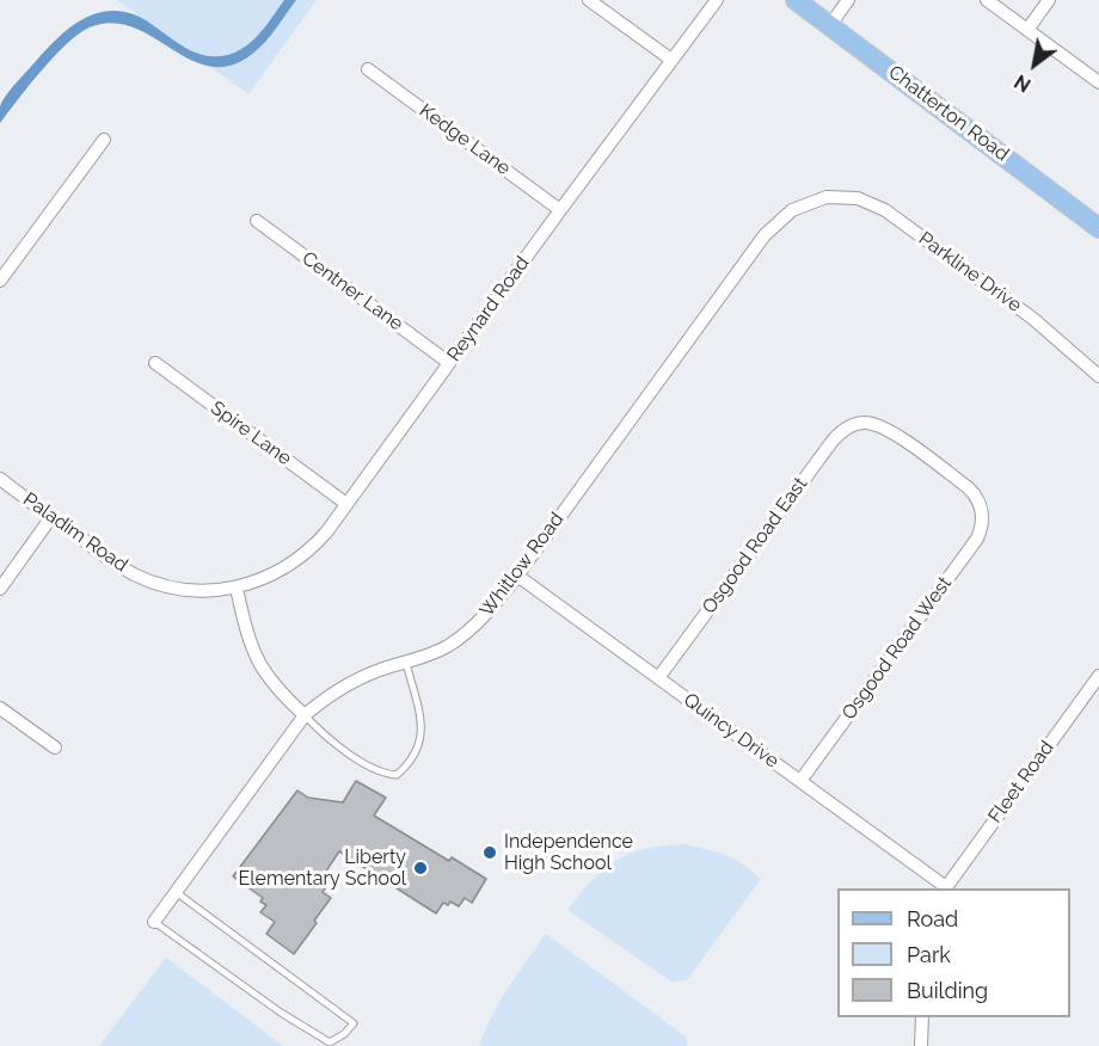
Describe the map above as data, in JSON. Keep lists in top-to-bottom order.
{
  "streets": {
    "main road": ["Chatterton Road"],
    "street": [
      "Kedge Lane",
      "Parkline Drive",
      "Centner Lane",
      "Reynard Road",
      "Spire Lane",
      "Paladim Road",
      "Osgood Road East",
      "Whitlow Road",
      "Osgood Road West",
      "Quincy Drive",
      "Fleet Road"
    ]
  },
  "crossings": [
    ["Kedge Lane", "Reynard Road"],
    ["Parkline Drive", "Whitlow Road"],
    ["Centner Lane", "Reynard Road"],
    ["Reynard Road", "Spire Lane"],
    ["Reynard Road", "Paladim Road"],
    ["Osgood Road East", "Osgood Road West"],
    ["Osgood Road East", "Quincy Drive"],
    ["Whitlow Road", "Quincy Drive"],
    ["Osgood Road West", "Quincy Drive"],
    ["Quincy Drive", "Fleet Road"]
  ],
  "places": ["Independence High School", "Liberty Elementary School"],
  "legend": ["Road", "Park", "Building"],
  "north": "bottom left"
}
